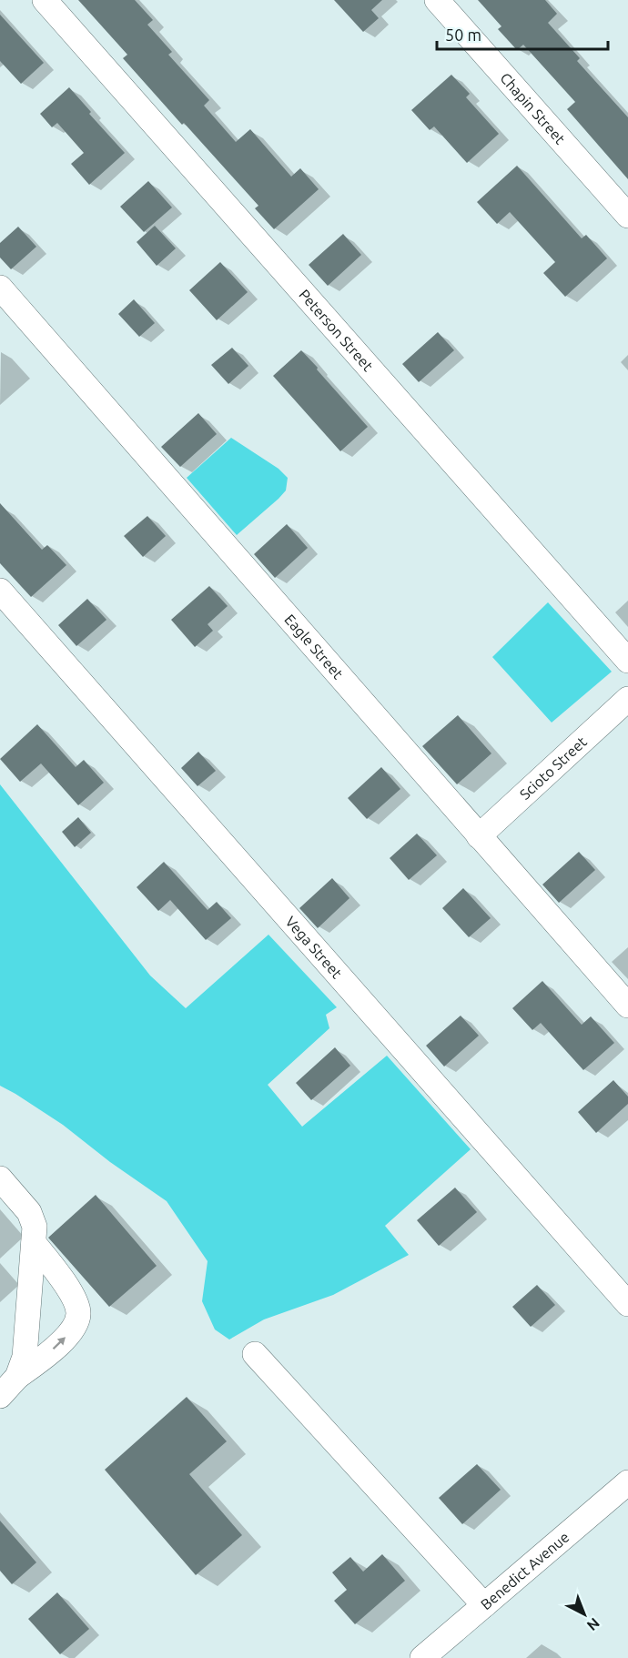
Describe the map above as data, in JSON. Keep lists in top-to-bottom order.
{
  "streets": {
    "street": [
      "Chapin Street",
      "Peterson Street",
      "Eagle Street",
      "Scioto Street",
      "Vega Street",
      "Benedict Avenue"
    ]
  },
  "crossings": [
    ["Eagle Street", "Scioto Street"]
  ],
  "scale_bar": "50 m",
  "north": "bottom right"
}
